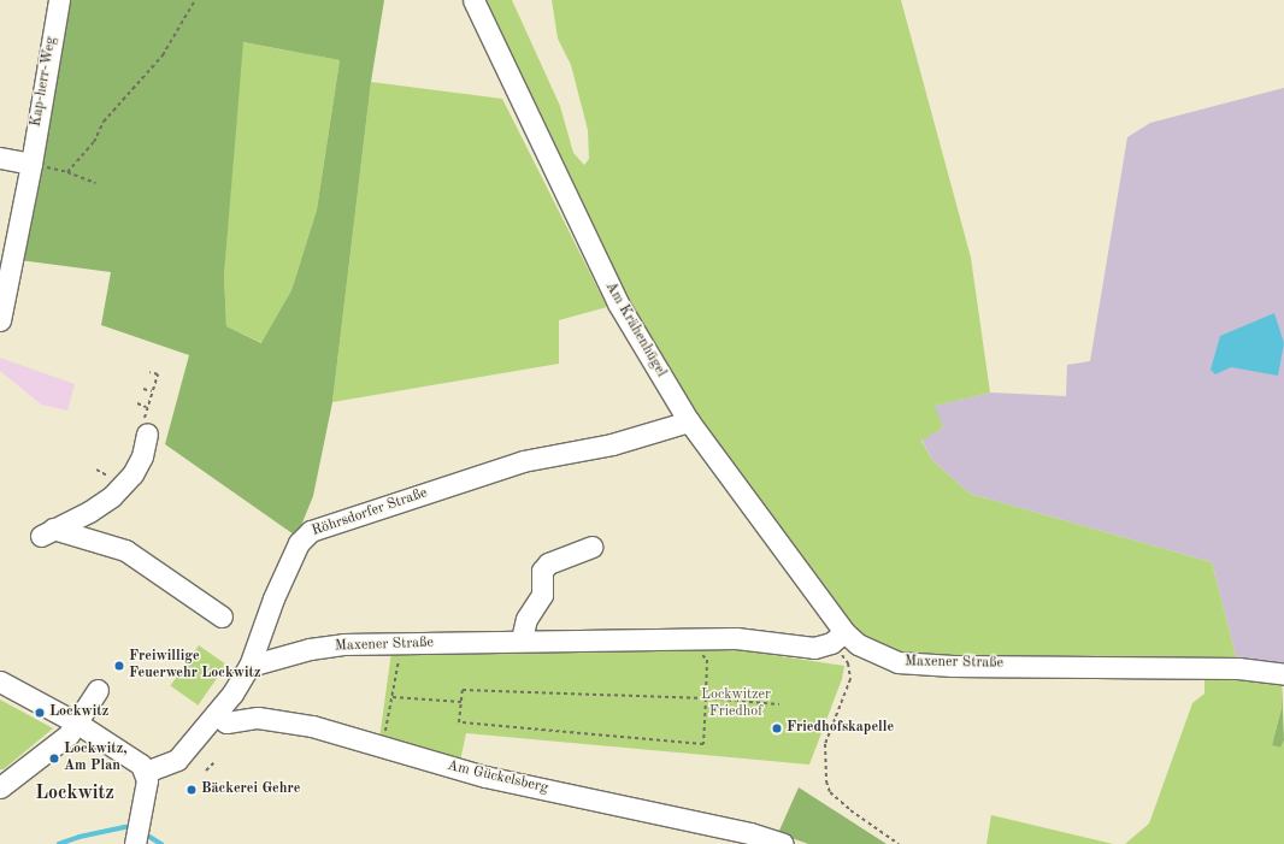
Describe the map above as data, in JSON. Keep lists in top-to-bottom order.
{
  "streets": {
    "street": [
      "Kap-herr-Weg",
      "Am Krähenhügel",
      "Röhrsdorfer Straße",
      "Maxener Straße",
      "Am Gückelsberg"
    ]
  },
  "crossings": [
    ["Am Krähenhügel", "Röhrsdorfer Straße"],
    ["Am Krähenhügel", "Maxener Straße"],
    ["Röhrsdorfer Straße", "Maxener Straße"],
    ["Röhrsdorfer Straße", "Am Gückelsberg"]
  ],
  "districts": ["Lockwitz"],
  "parks": ["Lockwitzer Friedhof"],
  "places": [
    "Freiwillige Feuerwehr Lockwitz",
    "Lockwitz",
    "Friedhofskapelle",
    "Lockwitz, Am Plan",
    "Bäckerei Gehre"
  ]
}
